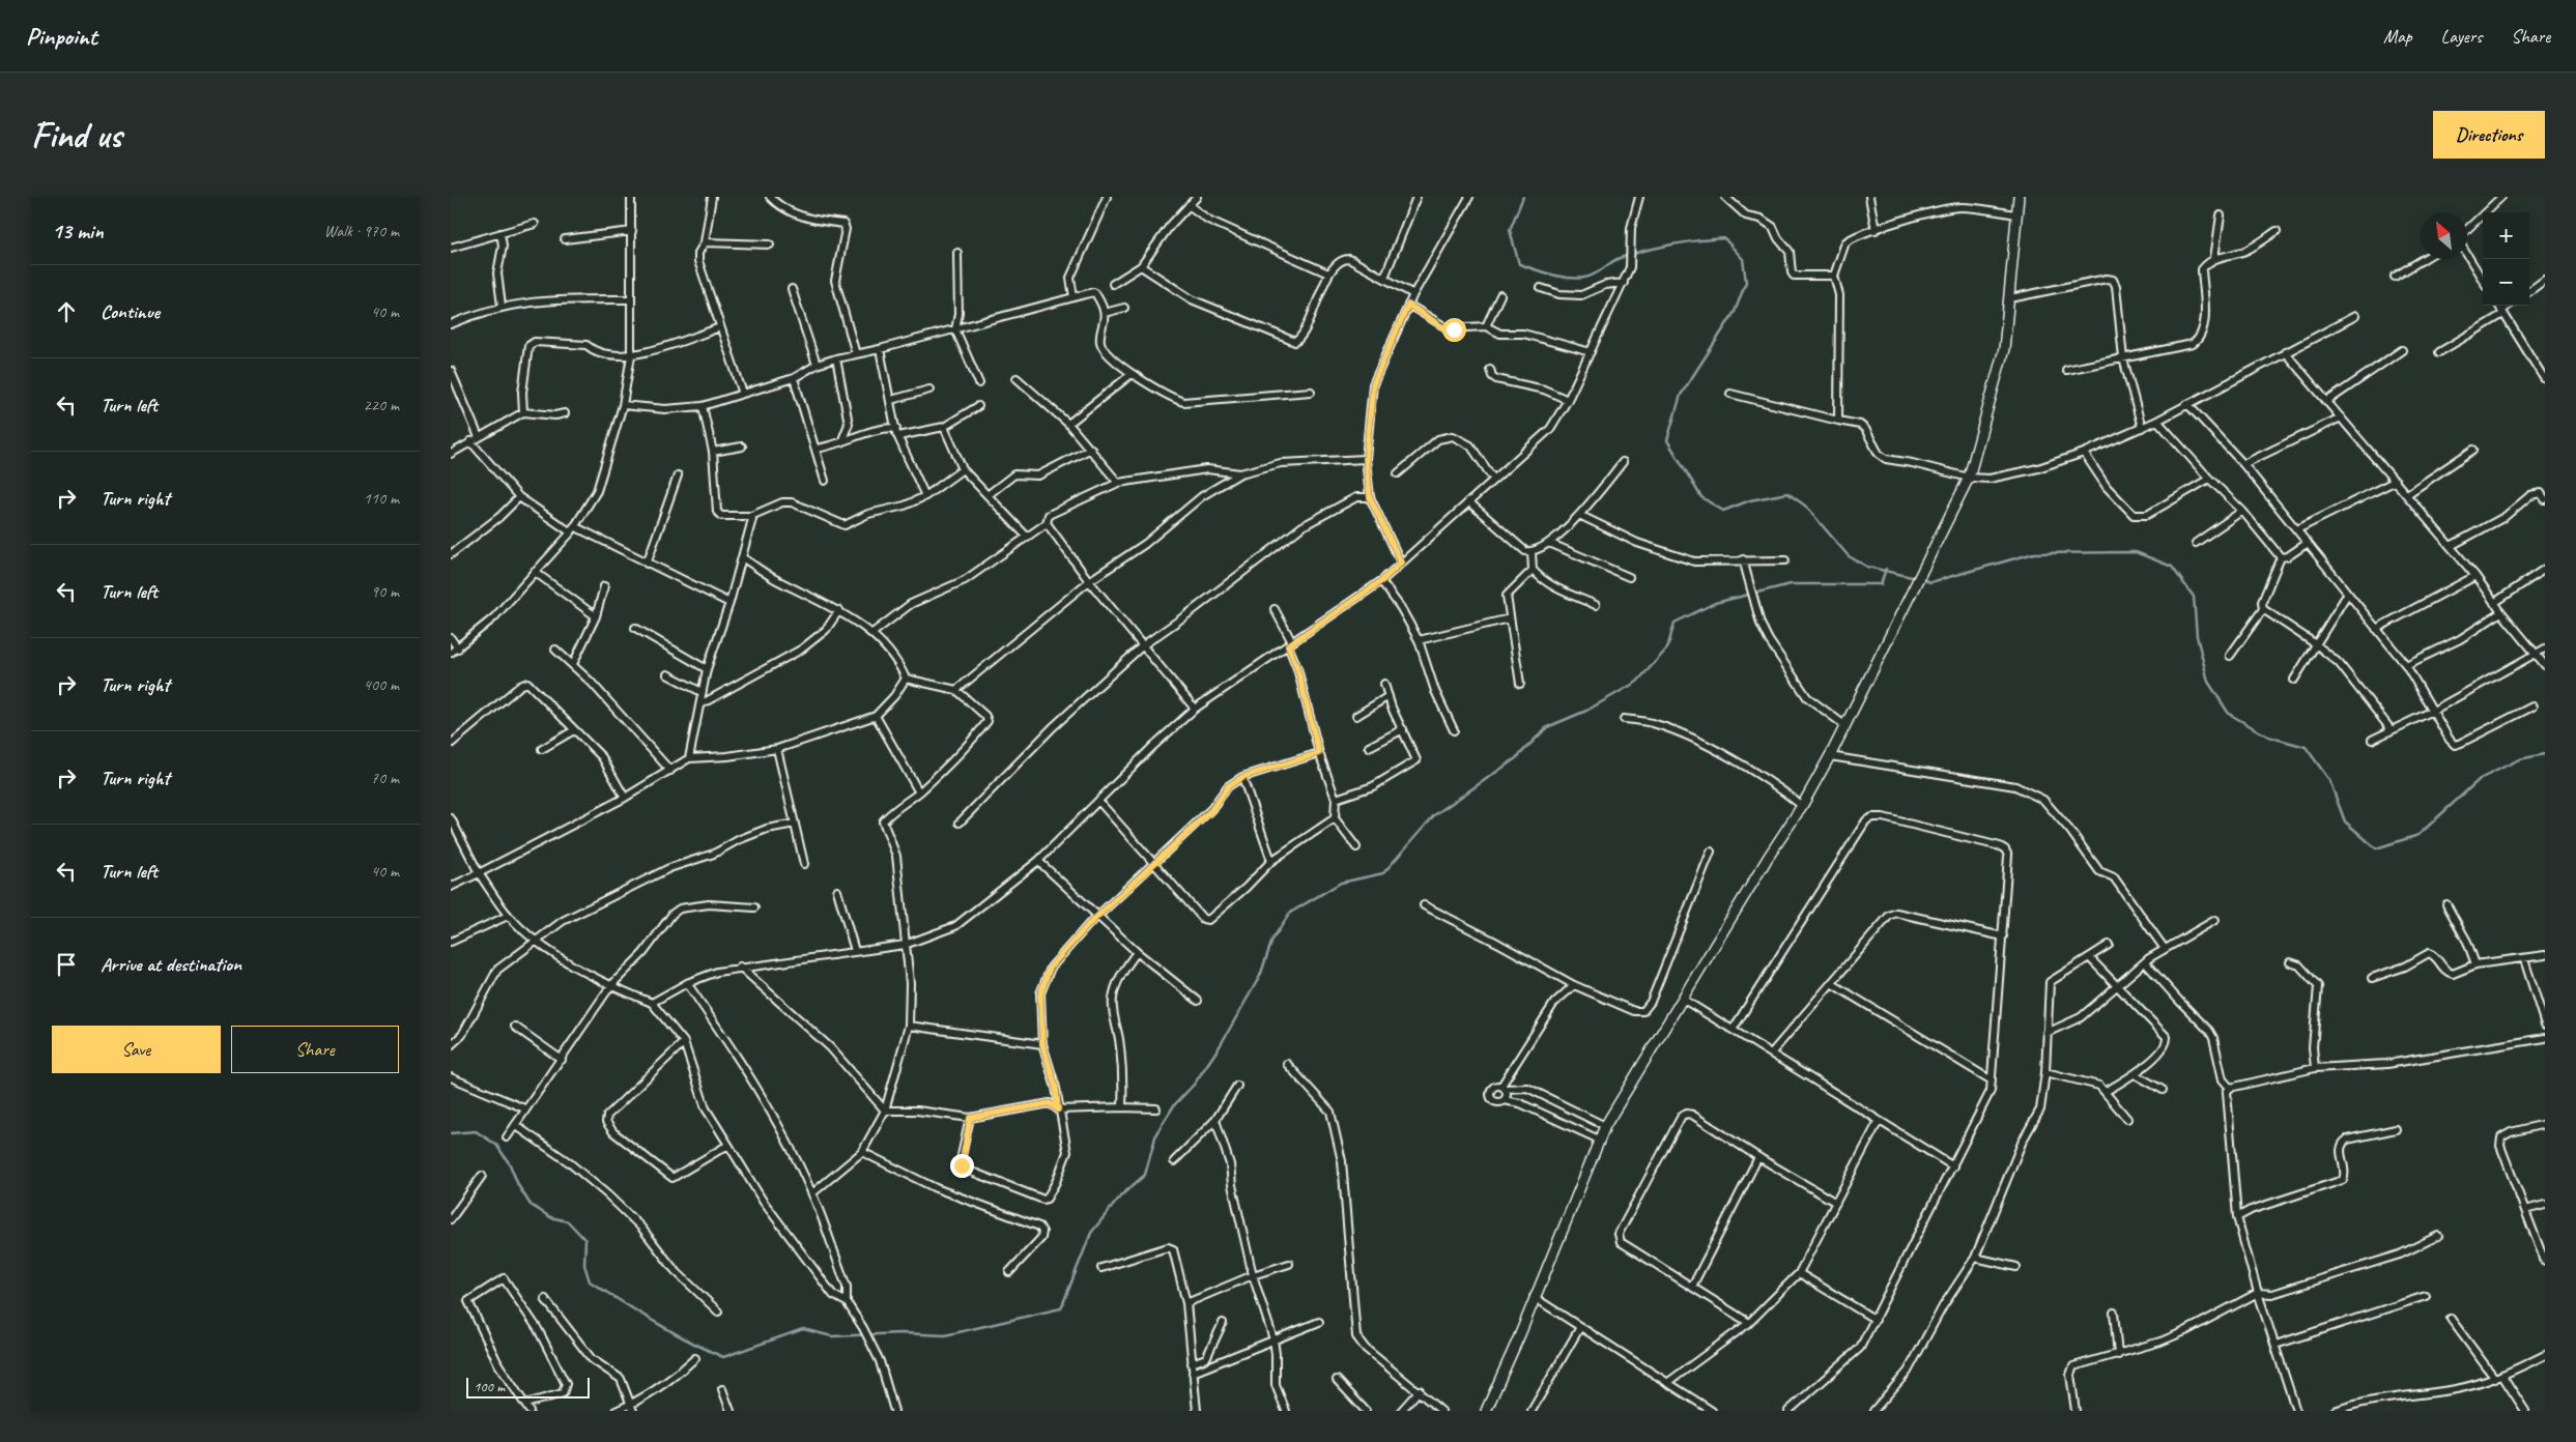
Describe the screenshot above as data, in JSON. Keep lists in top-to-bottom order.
{
  "scale_bar": "100 m",
  "north": "top left",
  "page": {
    "header": "Pinpoint",
    "nav": ["Map", "Layers", "Share"],
    "buttons": [
      "Directions",
      ["Save", "Share"]
    ],
    "title": "Find us",
    "heading": ["13 min", "Walk · 970 m"],
    "map_buttons": ["+", "−"],
    "list": [
      ["Continue", "40 m"],
      ["Turn left", "220 m"],
      ["Turn right", "110 m"],
      ["Turn left", "90 m"],
      ["Turn right", "400 m"],
      ["Turn right", "70 m"],
      ["Turn left", "40 m"],
      "Arrive at destination"
    ],
    "scale": "100 m"
  }
}
